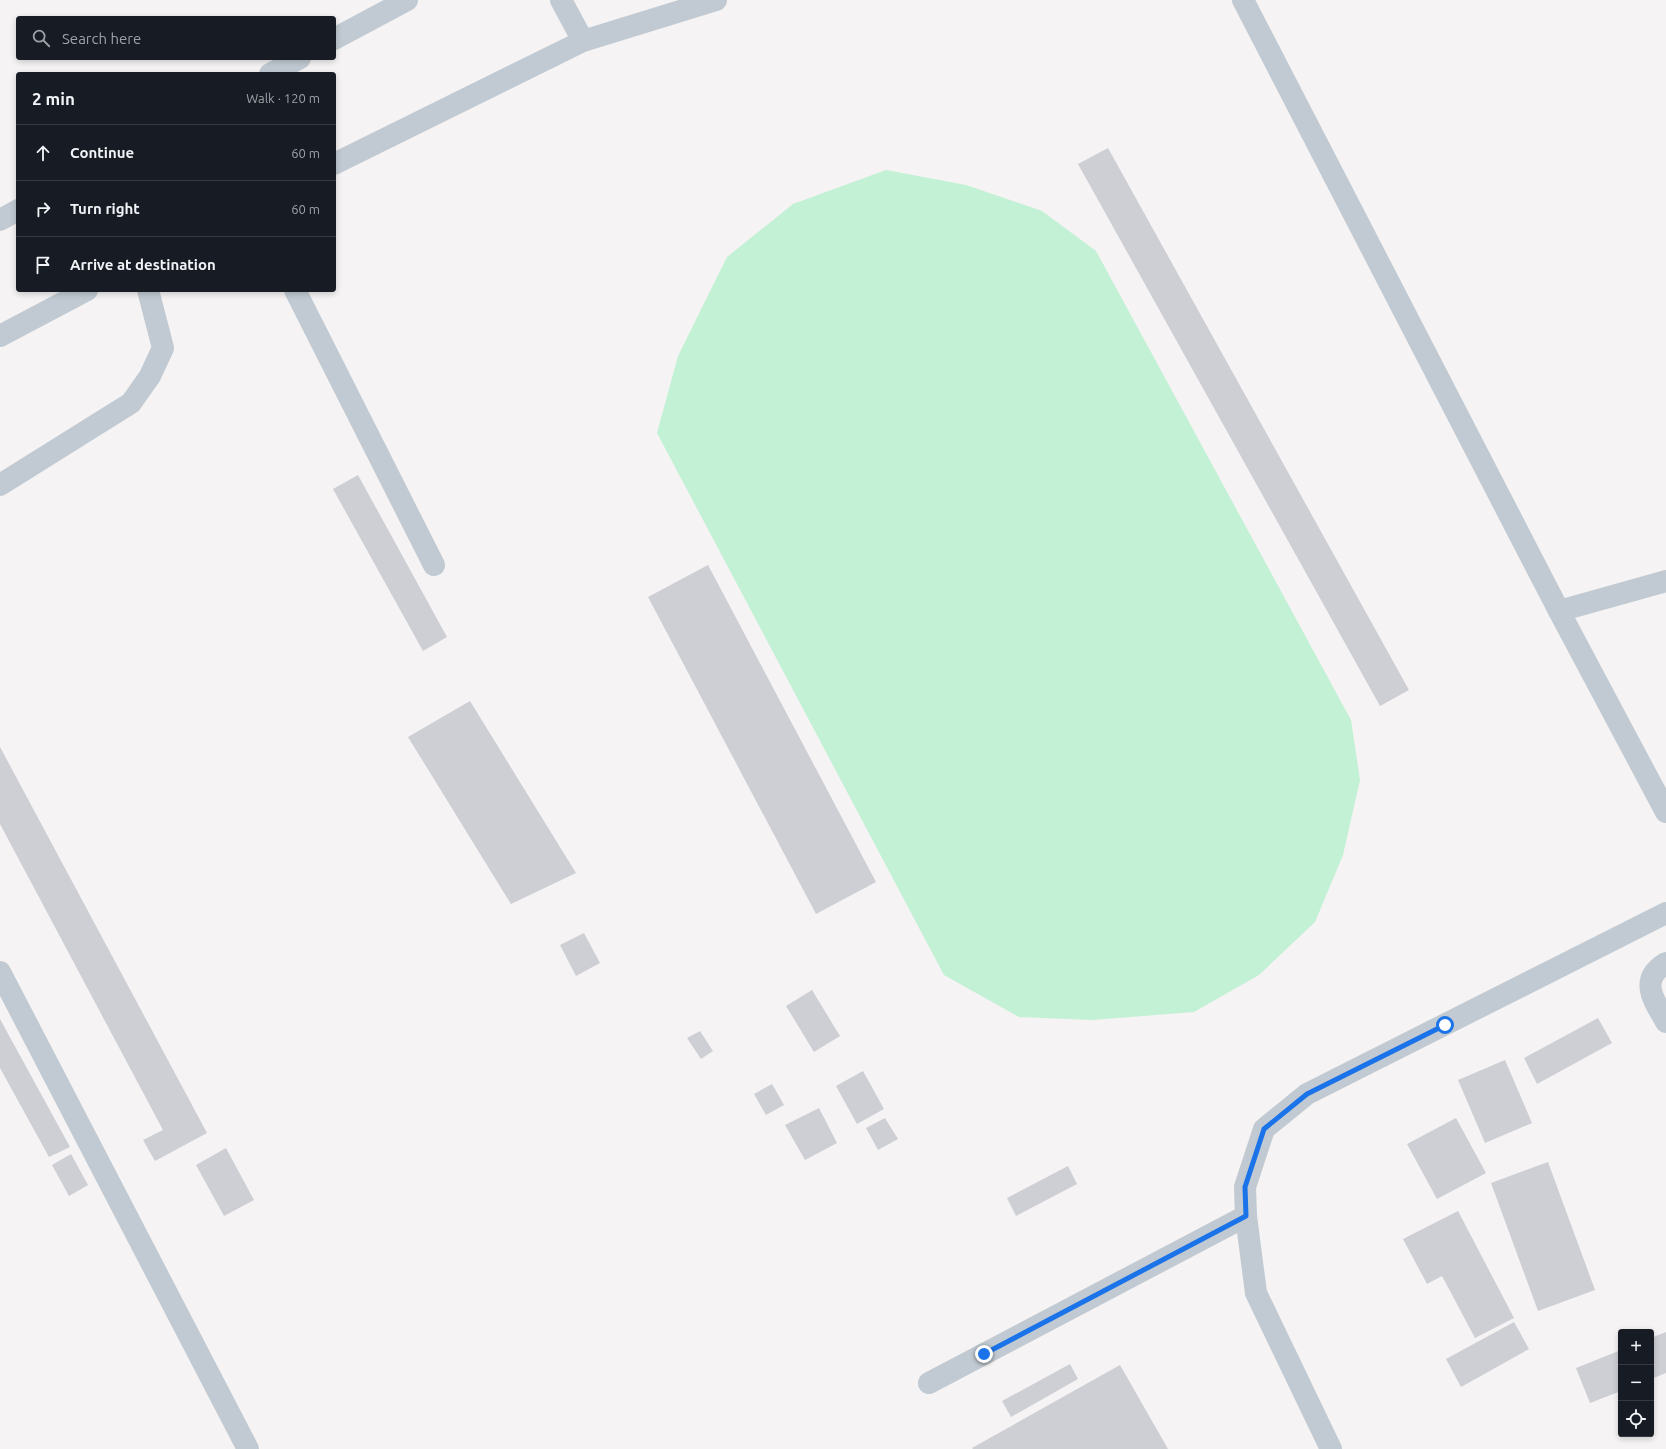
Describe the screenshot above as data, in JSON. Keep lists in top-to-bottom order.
{
  "page": {
    "search": "Search here",
    "heading": ["2 min", "Walk · 120 m"],
    "list": [
      ["Continue", "60 m"],
      ["Turn right", "60 m"],
      "Arrive at destination"
    ],
    "map_buttons": ["+", "−"]
  }
}
